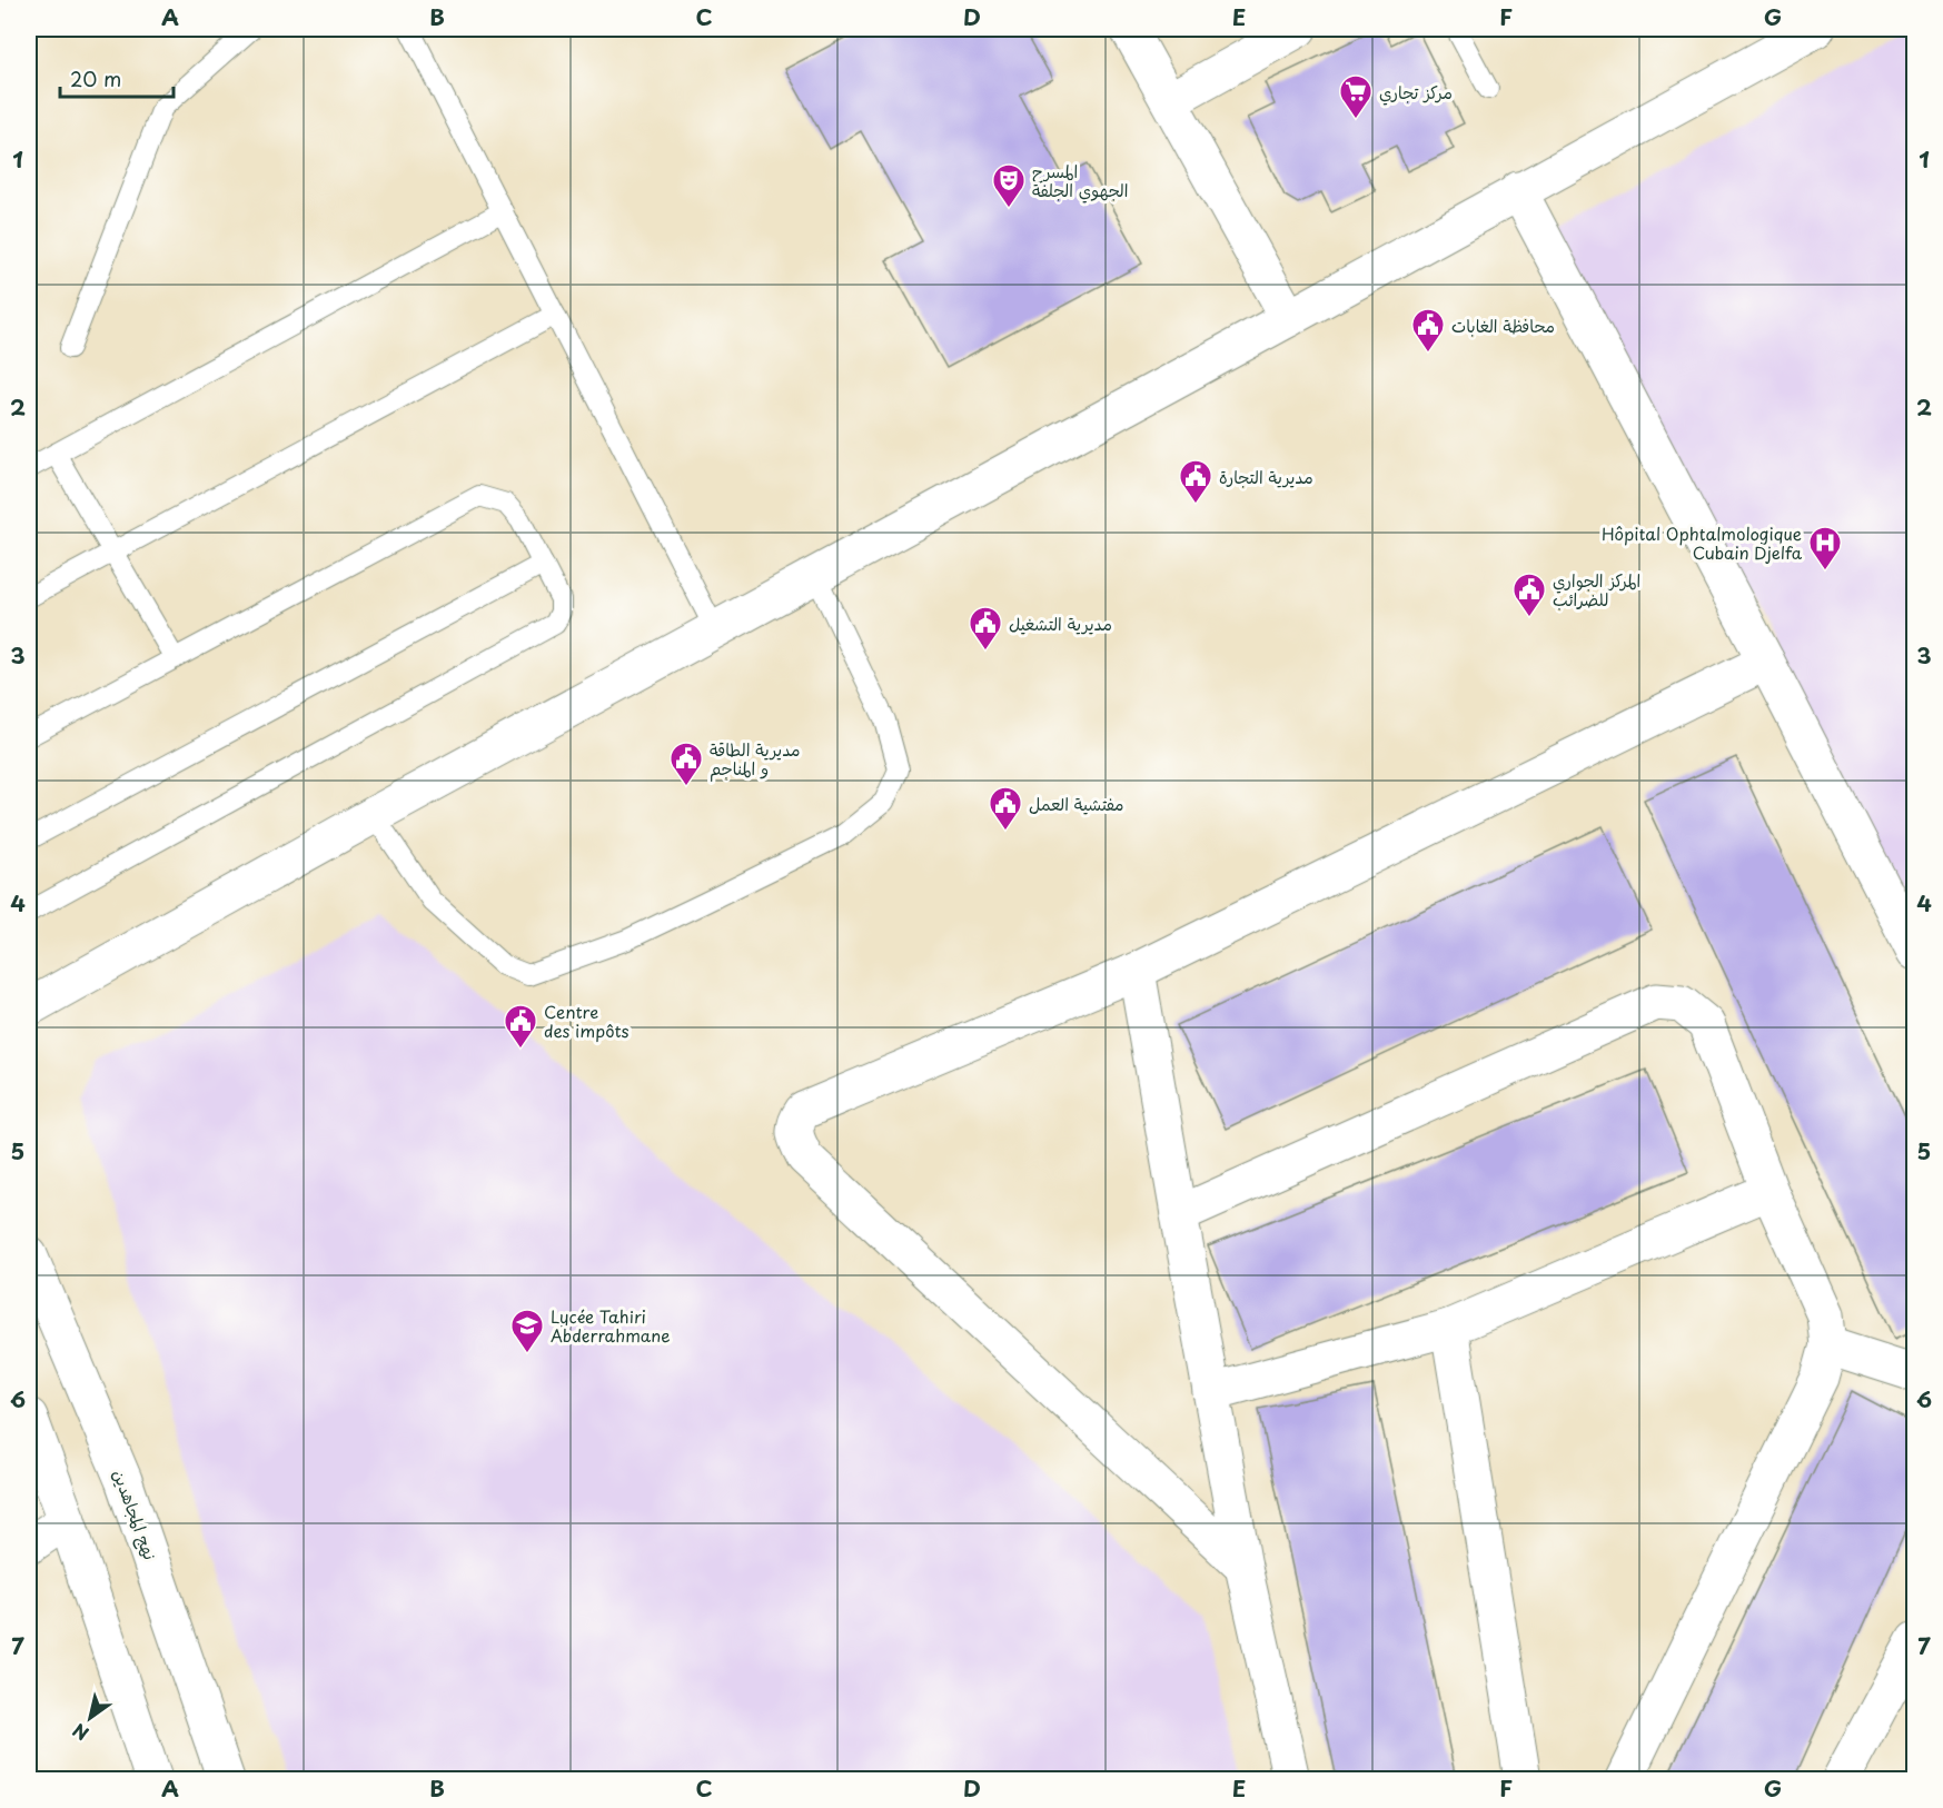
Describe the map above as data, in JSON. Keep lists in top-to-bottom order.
{
  "streets": {
    "street": ["نهج المجاهدين"]
  },
  "places": {
    "supermarket": ["مركز تجاري"],
    "theatre": ["المسرح الجهوي الجلفة"],
    "public building": [
      "محافظة الغابات",
      "مديرية التجارة",
      "المركز الجواري للضرائب",
      "مديرية التشغيل",
      "مديرية الطاقة و المناجم",
      "مفتشية العمل",
      "Centre des impôts"
    ],
    "hospital": ["Hôpital Ophtalmologique Cubain Djelfa"],
    "school or university": ["Lycée Tahiri Abderrahmane"]
  },
  "scale_bar": "20 m",
  "north": "bottom left",
  "grid": {
    "columns": [
      "A",
      "B",
      "C",
      "D",
      "E",
      "F",
      "G"
    ],
    "rows": [
      "1",
      "2",
      "3",
      "4",
      "5",
      "6",
      "7"
    ]
  }
}
